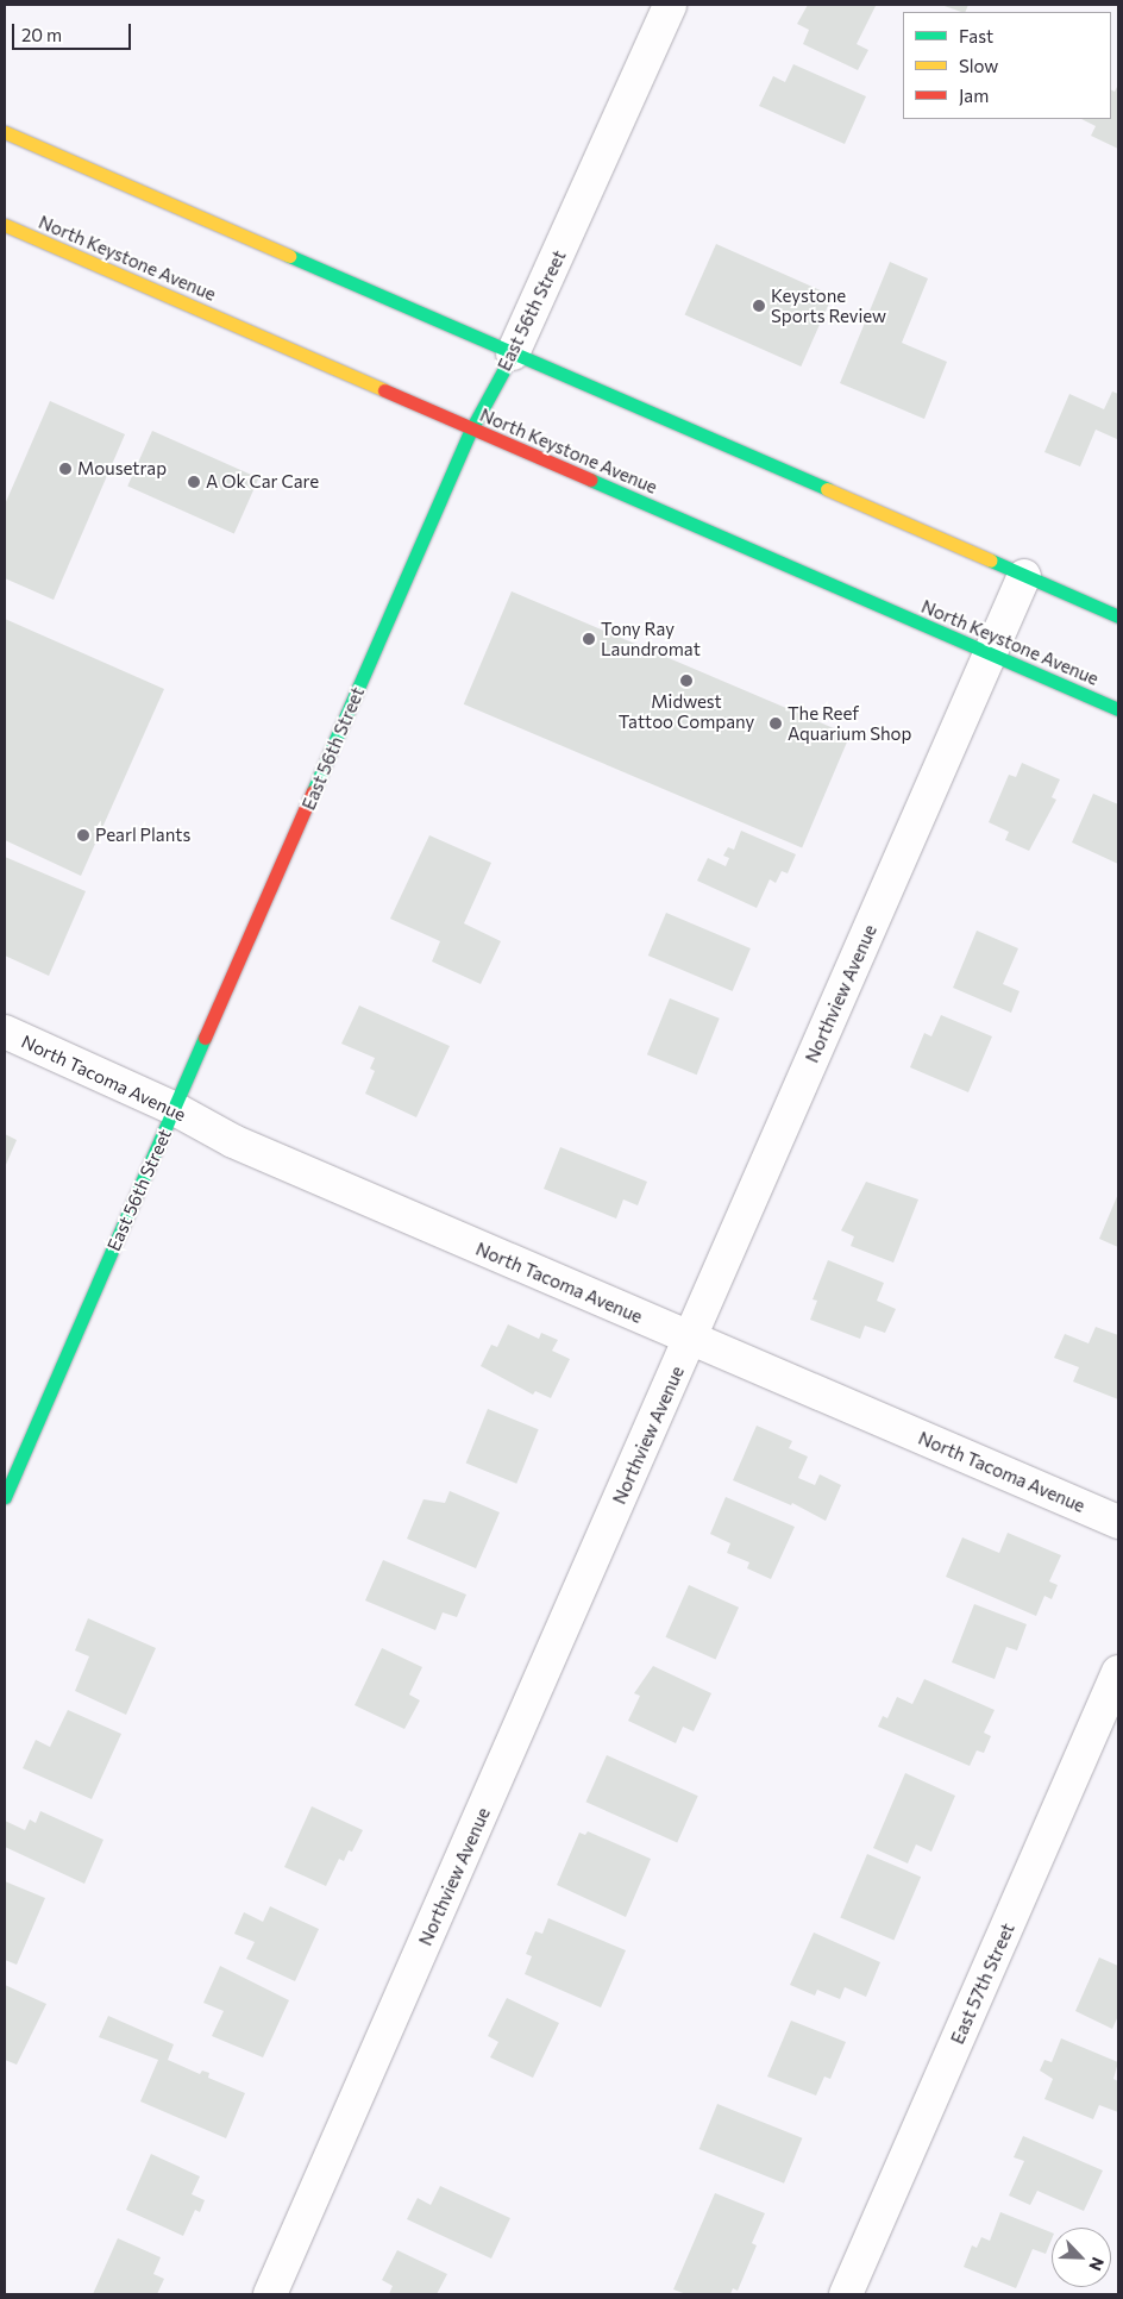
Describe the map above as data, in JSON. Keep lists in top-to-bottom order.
{
  "streets": {
    "main road": ["North Keystone Avenue", "East 56th Street"],
    "street": ["Northview Avenue", "North Tacoma Avenue", "East 57th Street"]
  },
  "crossings": [
    ["North Keystone Avenue", "East 56th Street"],
    ["North Keystone Avenue", "Northview Avenue"],
    ["East 56th Street", "North Tacoma Avenue"],
    ["Northview Avenue", "North Tacoma Avenue"]
  ],
  "places": [
    "Keystone Sports Review",
    "Mousetrap",
    "A Ok Car Care",
    "Tony Ray Laundromat",
    "Midwest Tattoo Company",
    "The Reef Aquarium Shop",
    "Pearl Plants"
  ],
  "legend": ["Fast", "Slow", "Jam"],
  "scale_bar": "20 m",
  "north": "bottom right"
}
